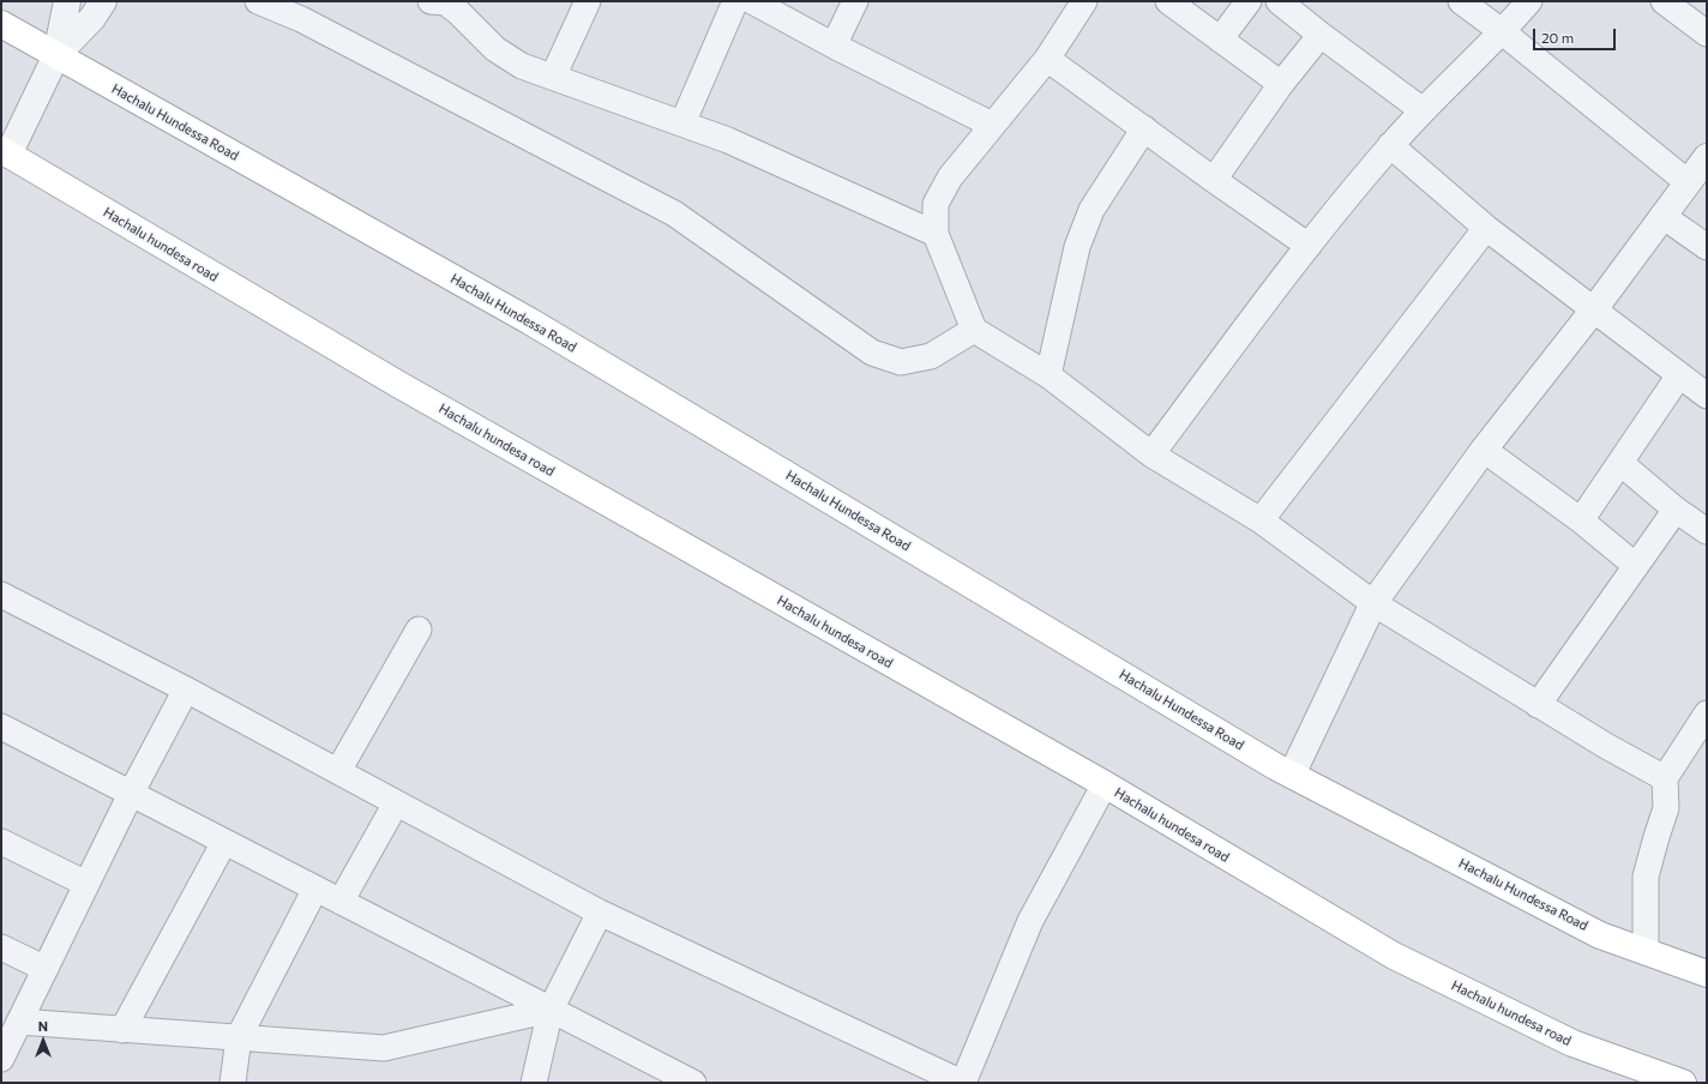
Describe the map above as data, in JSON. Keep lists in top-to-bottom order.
{
  "streets": {
    "main road": ["Hachalu Hundessa Road", "Hachalu hundesa road"]
  },
  "scale_bar": "20 m",
  "north": "top"
}
